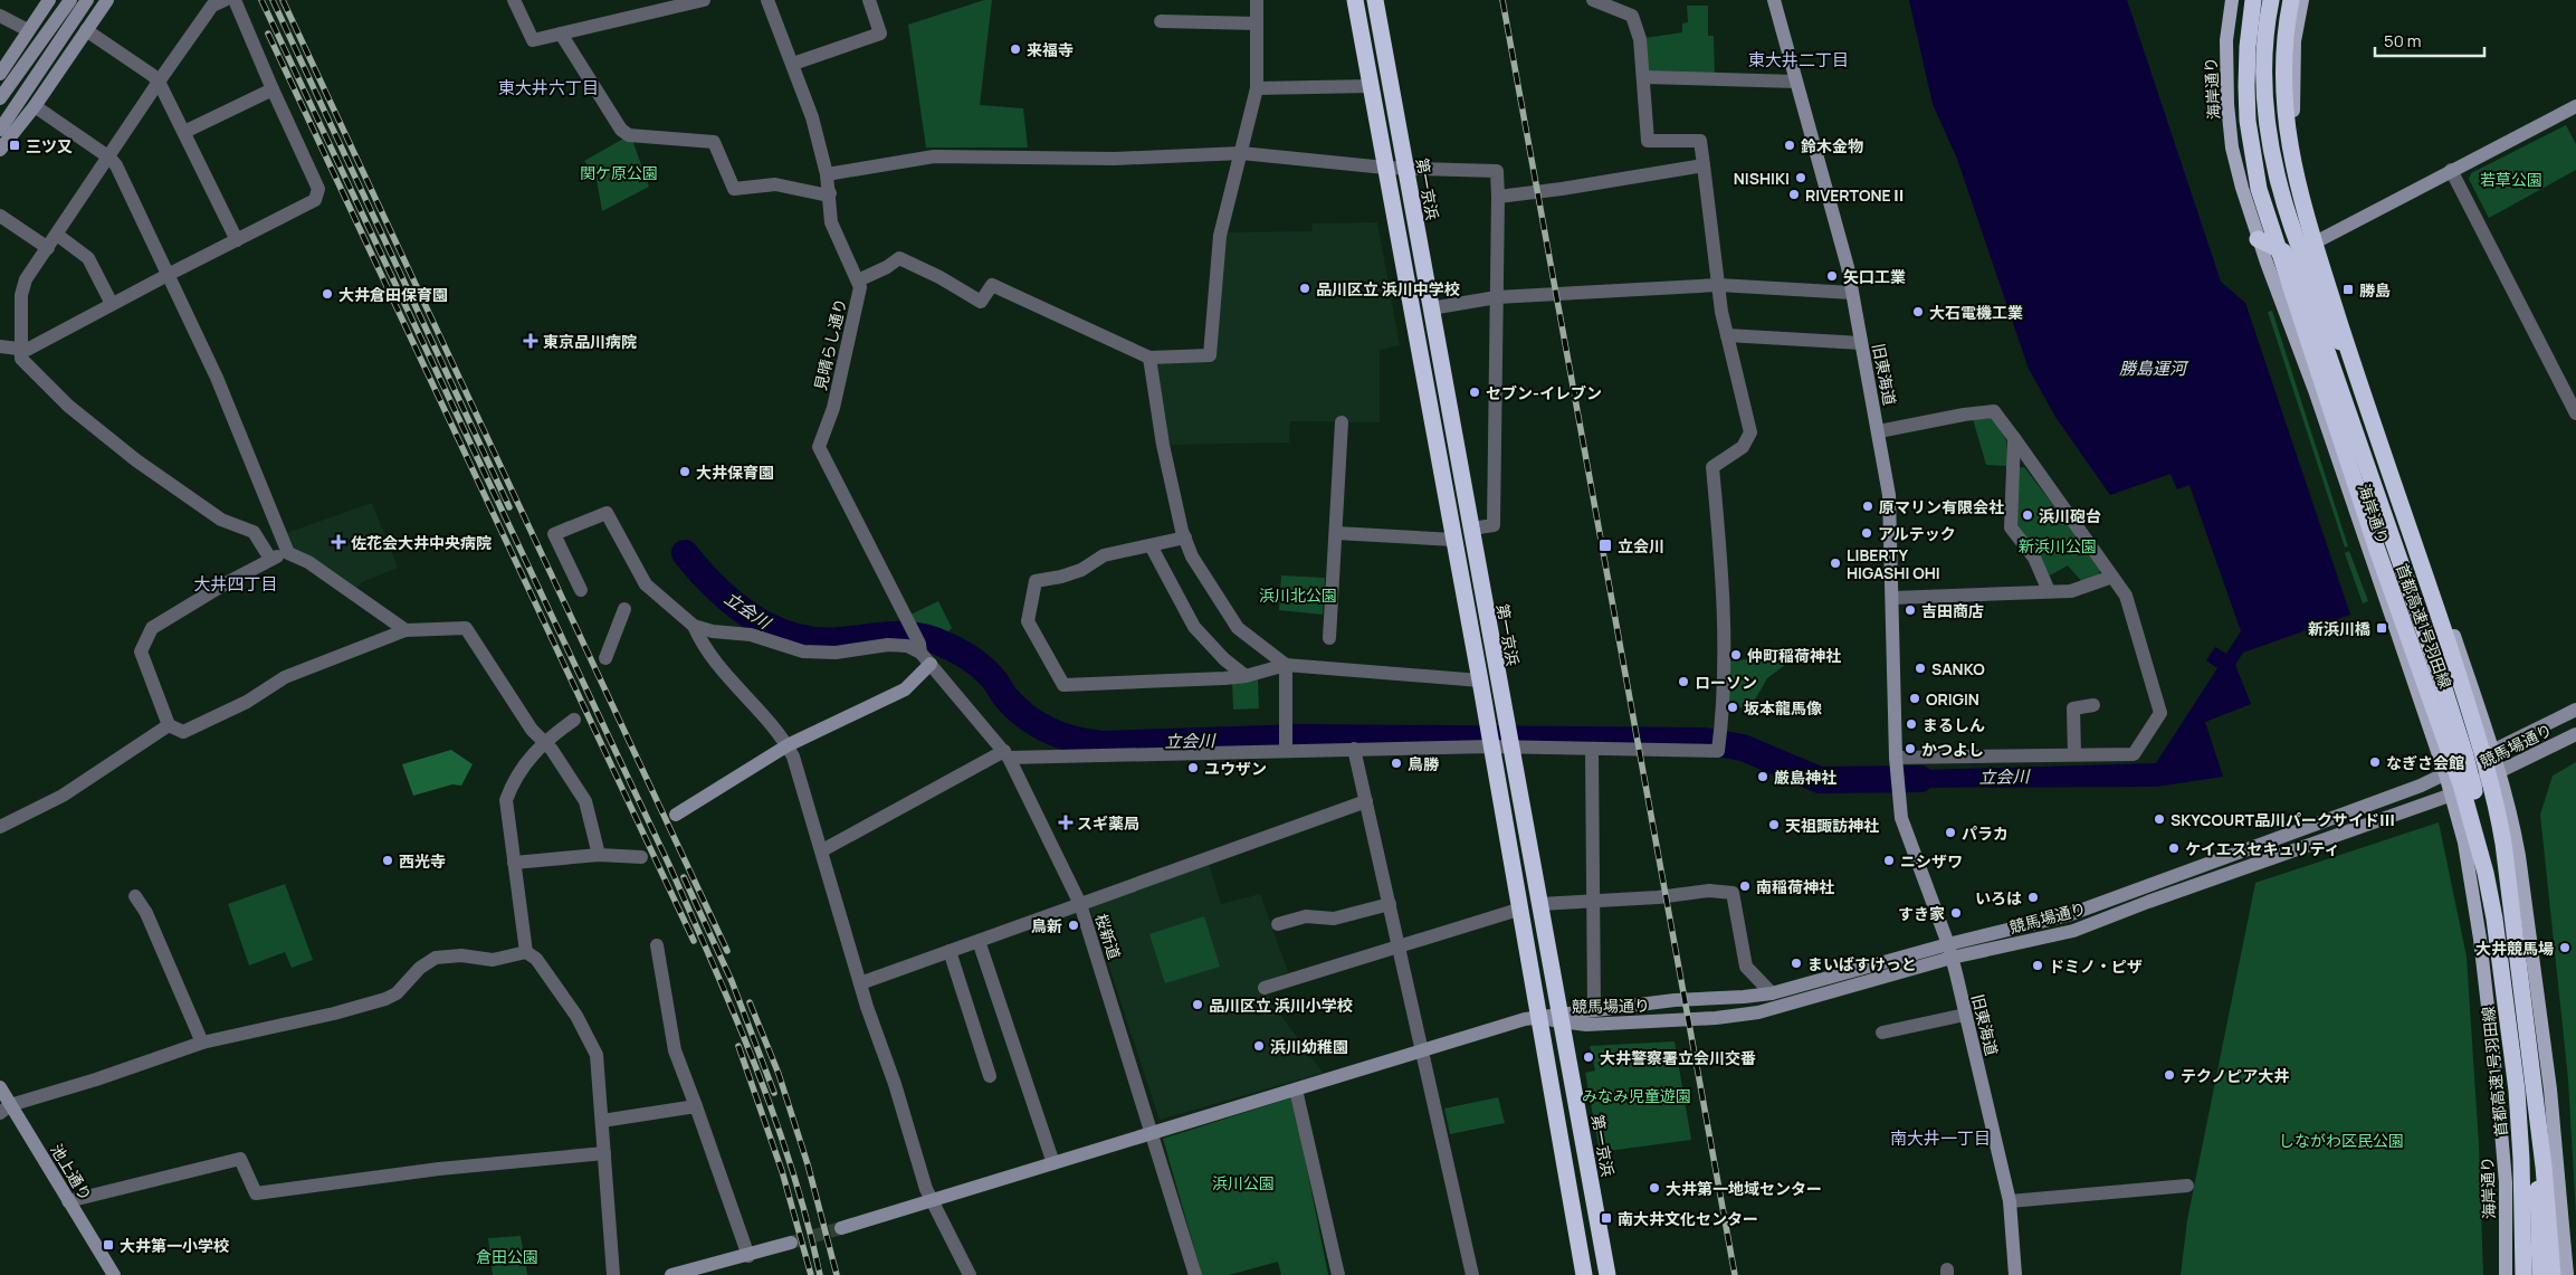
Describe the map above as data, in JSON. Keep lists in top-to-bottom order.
{
  "streets": {
    "highway": ["第一京浜", "首都高速1号羽田線"],
    "main road": ["海岸通り"],
    "street": [
      "見晴らし通り",
      "旧東海道",
      "競馬場通り",
      "桜新道",
      "池上通り"
    ]
  },
  "crossings": [
    ["海岸通り", "競馬場通り"],
    ["第一京浜", "競馬場通り"],
    ["見晴らし通り", "桜新道"],
    ["旧東海道", "競馬場通り"]
  ],
  "districts": [
    "東大井二丁目",
    "東大井六丁目",
    "大井四丁目",
    "南大井一丁目"
  ],
  "water": ["勝島運河", "立会川"],
  "parks": [
    "関ケ原公園",
    "若草公園",
    "新浜川公園",
    "浜川北公園",
    "みなみ児童遊園",
    "しながわ区民公園",
    "浜川公園",
    "倉田公園"
  ],
  "places": {
    "other": [
      "来福寺",
      "鈴木金物",
      "NISHIKI",
      "RIVERTONEⅡ",
      "矢口工業",
      "品川区立 浜川中学校",
      "大井倉田保育園",
      "大石電機工業",
      "セブン-イレブン",
      "大井保育園",
      "原マリン有限会社",
      "浜川砲台",
      "アルテック",
      "LIBERTY HIGASHI OHI",
      "吉田商店",
      "仲町稲荷神社",
      "SANKO",
      "ローソン",
      "ORIGIN",
      "坂本龍馬像",
      "まるしん",
      "かつよし",
      "なぎさ会館",
      "鳥勝",
      "ユウザン",
      "厳島神社",
      "SKYCOURT品川パークサイドⅢ",
      "天祖諏訪神社",
      "パラカ",
      "ケイエスセキュリティ",
      "西光寺",
      "ニシザワ",
      "南稲荷神社",
      "いろは",
      "すき家",
      "鳥新",
      "大井競馬場",
      "まいばすけっと",
      "ドミノ・ピザ",
      "品川区立 浜川小学校",
      "浜川幼稚園",
      "大井警察署立会川交番",
      "テクノピア大井",
      "大井第一地域センター"
    ],
    "transit": [
      "三ツ又",
      "勝島",
      "立会川",
      "新浜川橋",
      "南大井文化センター",
      "大井第一小学校"
    ],
    "health": ["東京品川病院", "佐花会大井中央病院", "スギ薬局"]
  },
  "scale_bar": "50 m"
}
